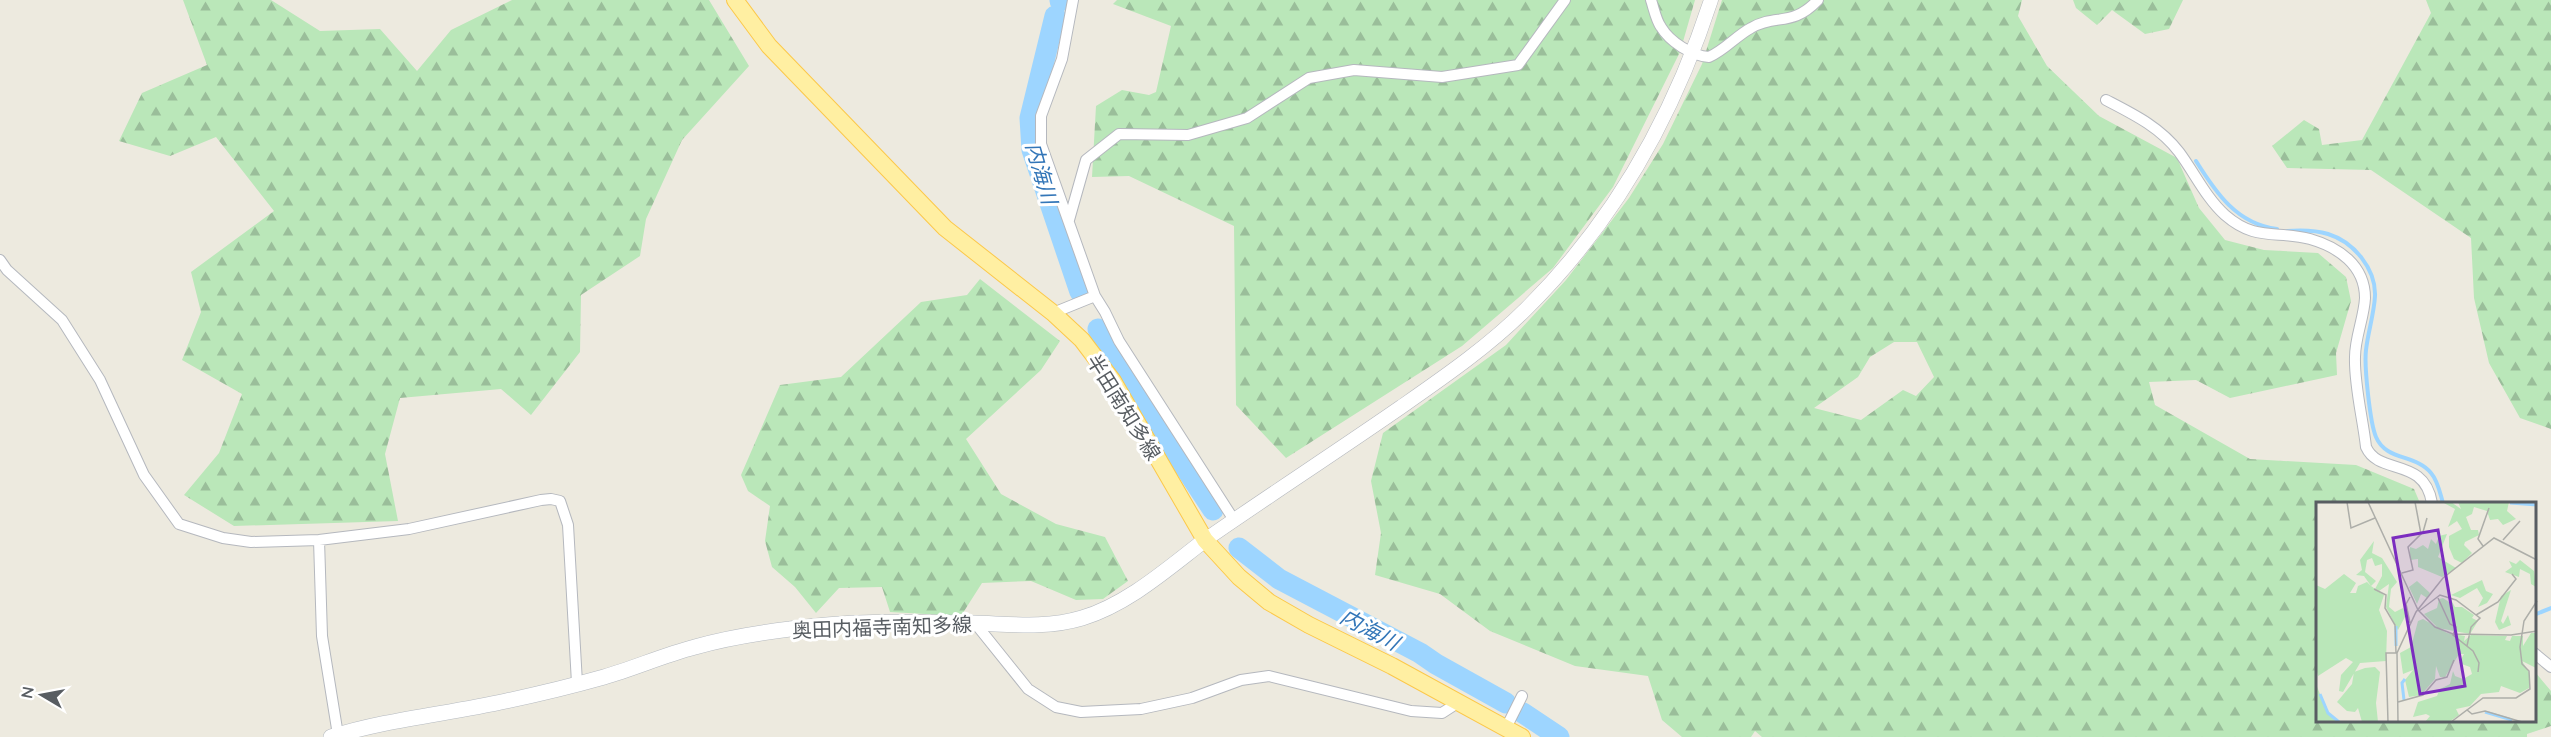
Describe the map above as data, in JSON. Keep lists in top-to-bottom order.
{
  "streets": {
    "main road": ["半田南知多線", "奥田内福寺南知多線"]
  },
  "crossings": [
    ["半田南知多線", "奥田内福寺南知多線"]
  ],
  "water": ["内海川"],
  "north": "left"
}
